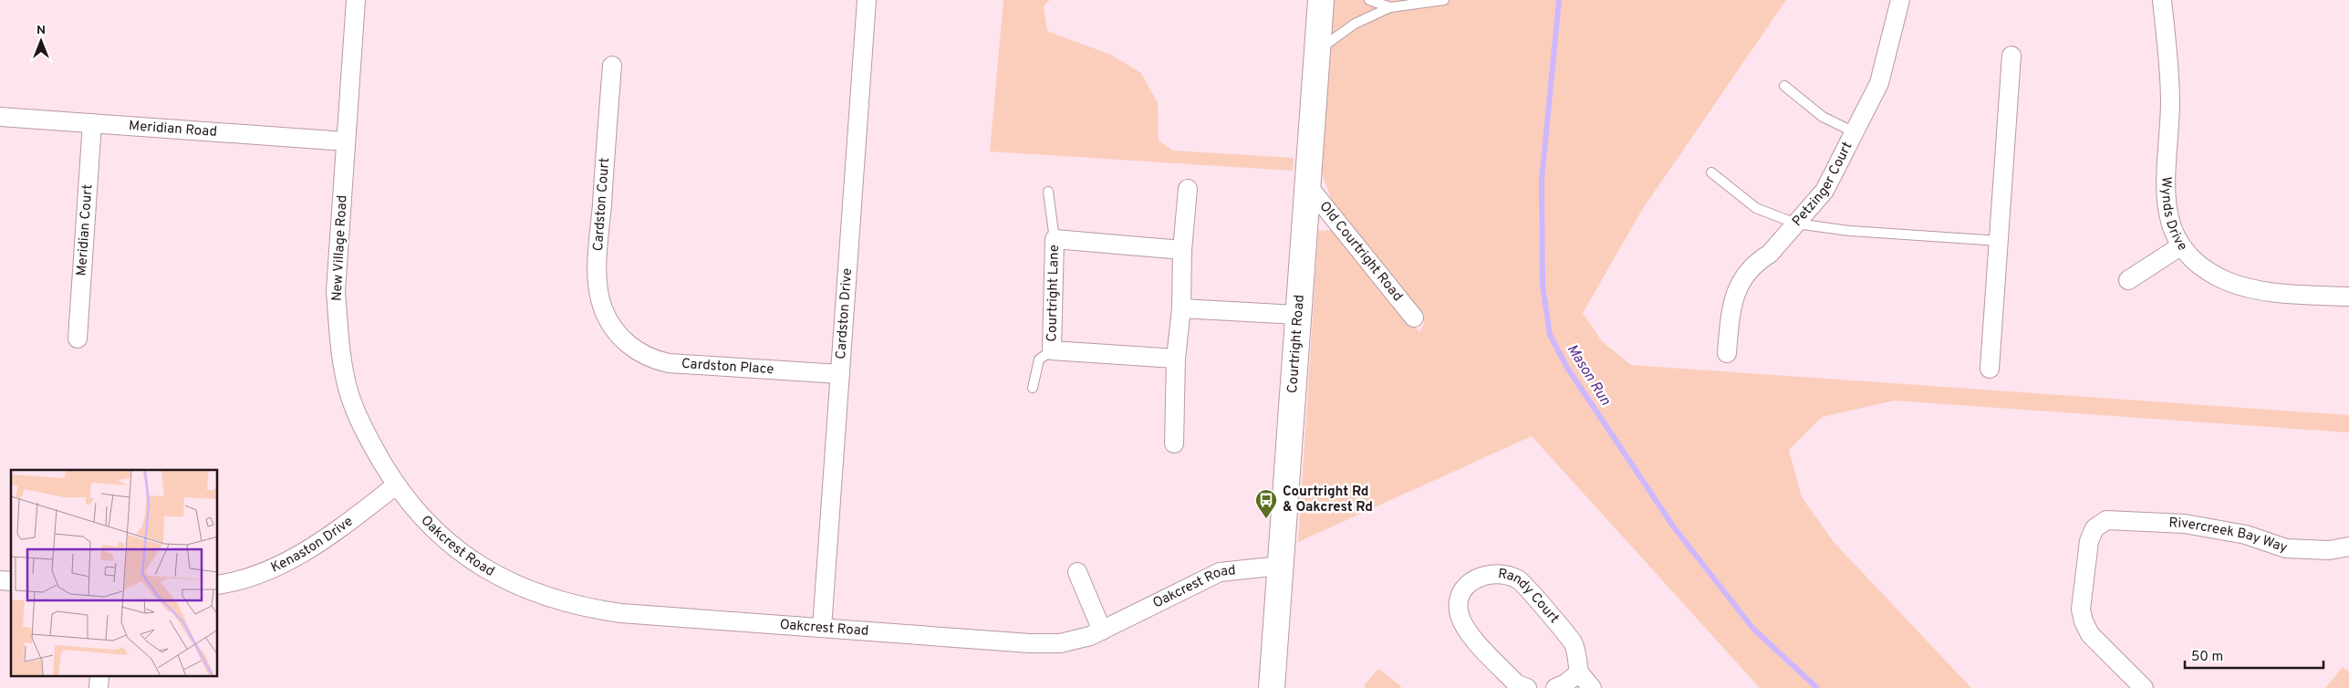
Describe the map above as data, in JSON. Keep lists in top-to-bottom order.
{
  "streets": {
    "street": [
      "Meridian Road",
      "Petzinger Court",
      "Cardston Court",
      "Wynds Drive",
      "Meridian Court",
      "New Village Road",
      "Old Courtright Road",
      "Courtright Lane",
      "Cardston Drive",
      "Courtright Road",
      "Cardston Place",
      "Rivercreek Bay Way",
      "Kenaston Drive",
      "Oakcrest Road",
      "Randy Court"
    ]
  },
  "crossings": [
    ["Meridian Road", "Meridian Court"],
    ["Meridian Road", "New Village Road"],
    ["Cardston Court", "Cardston Place"],
    ["New Village Road", "Kenaston Drive"],
    ["New Village Road", "Oakcrest Road"],
    ["Old Courtright Road", "Courtright Road"],
    ["Cardston Drive", "Cardston Place"],
    ["Cardston Drive", "Oakcrest Road"],
    ["Courtright Road", "Oakcrest Road"],
    ["Kenaston Drive", "Oakcrest Road"]
  ],
  "water": ["Mason Run"],
  "places": {
    "bus stop": ["Courtright Rd & Oakcrest Rd"]
  },
  "scale_bar": "50 m",
  "north": "top"
}
